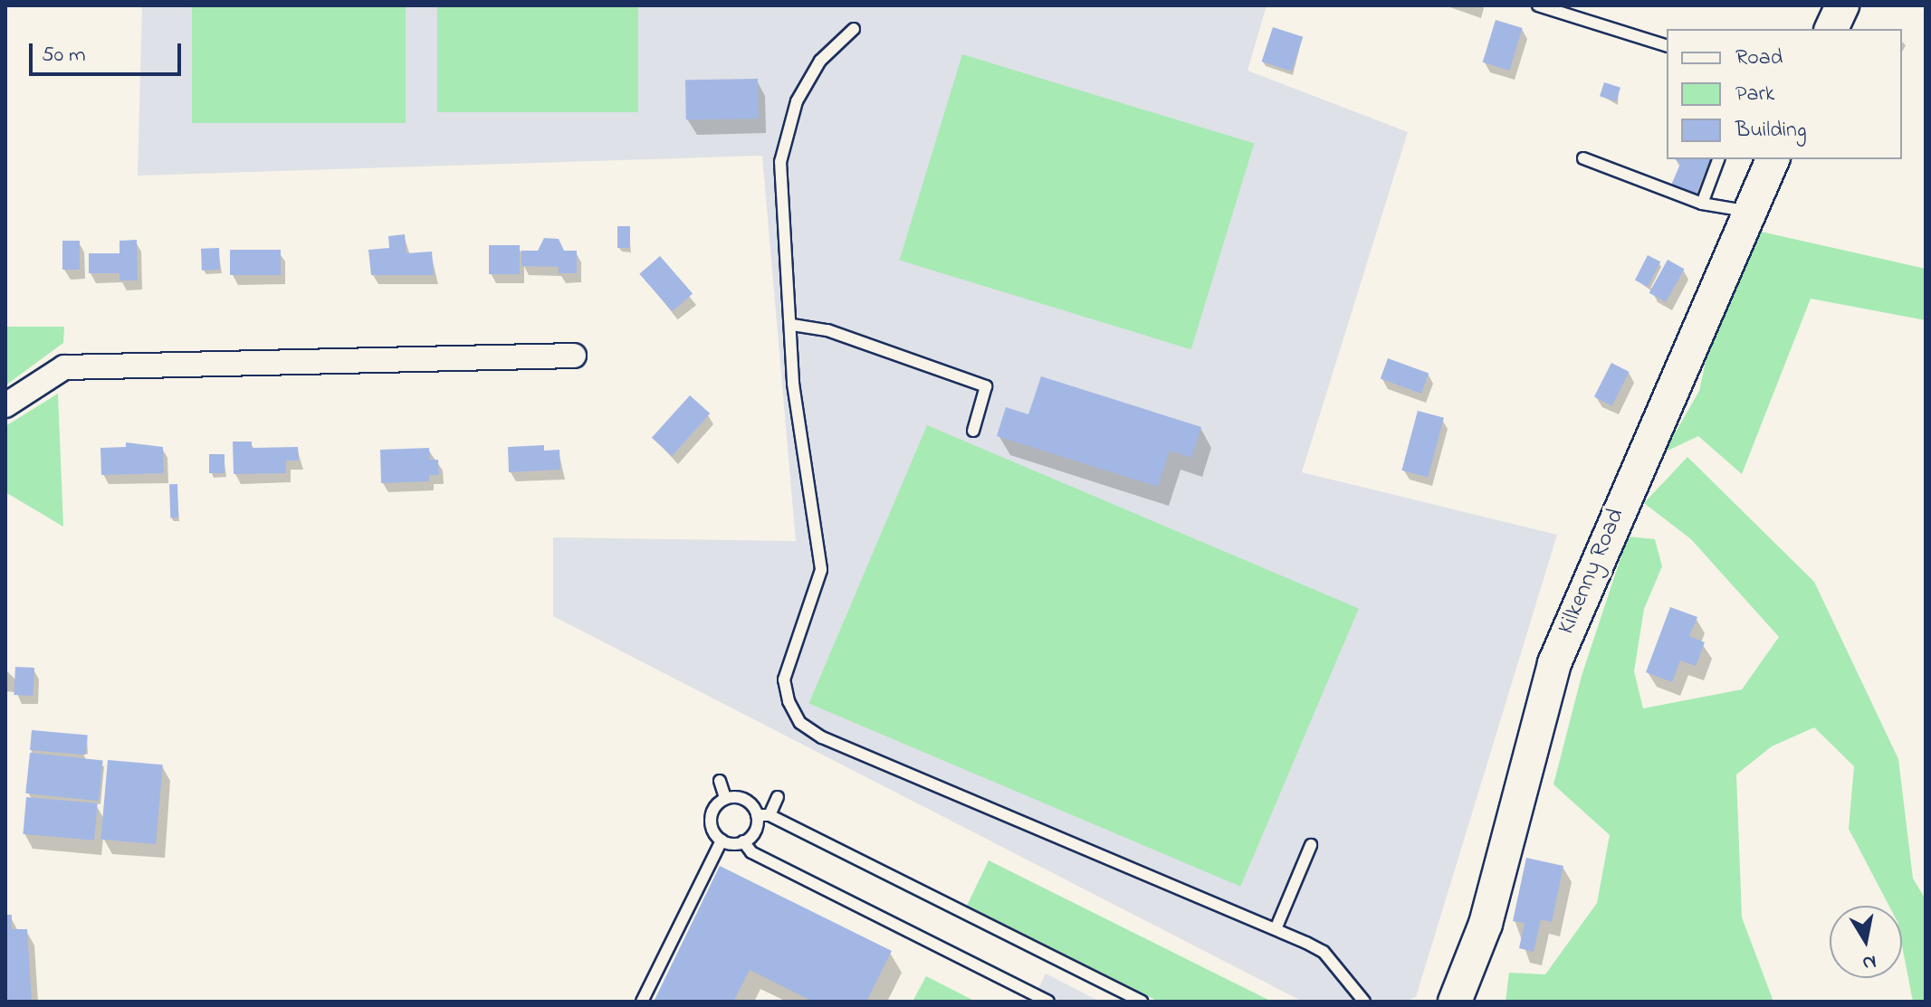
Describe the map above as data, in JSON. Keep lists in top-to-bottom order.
{
  "streets": {
    "main road": ["Kilkenny Road"]
  },
  "legend": ["Road", "Park", "Building"],
  "scale_bar": "50 m",
  "north": "bottom"
}
